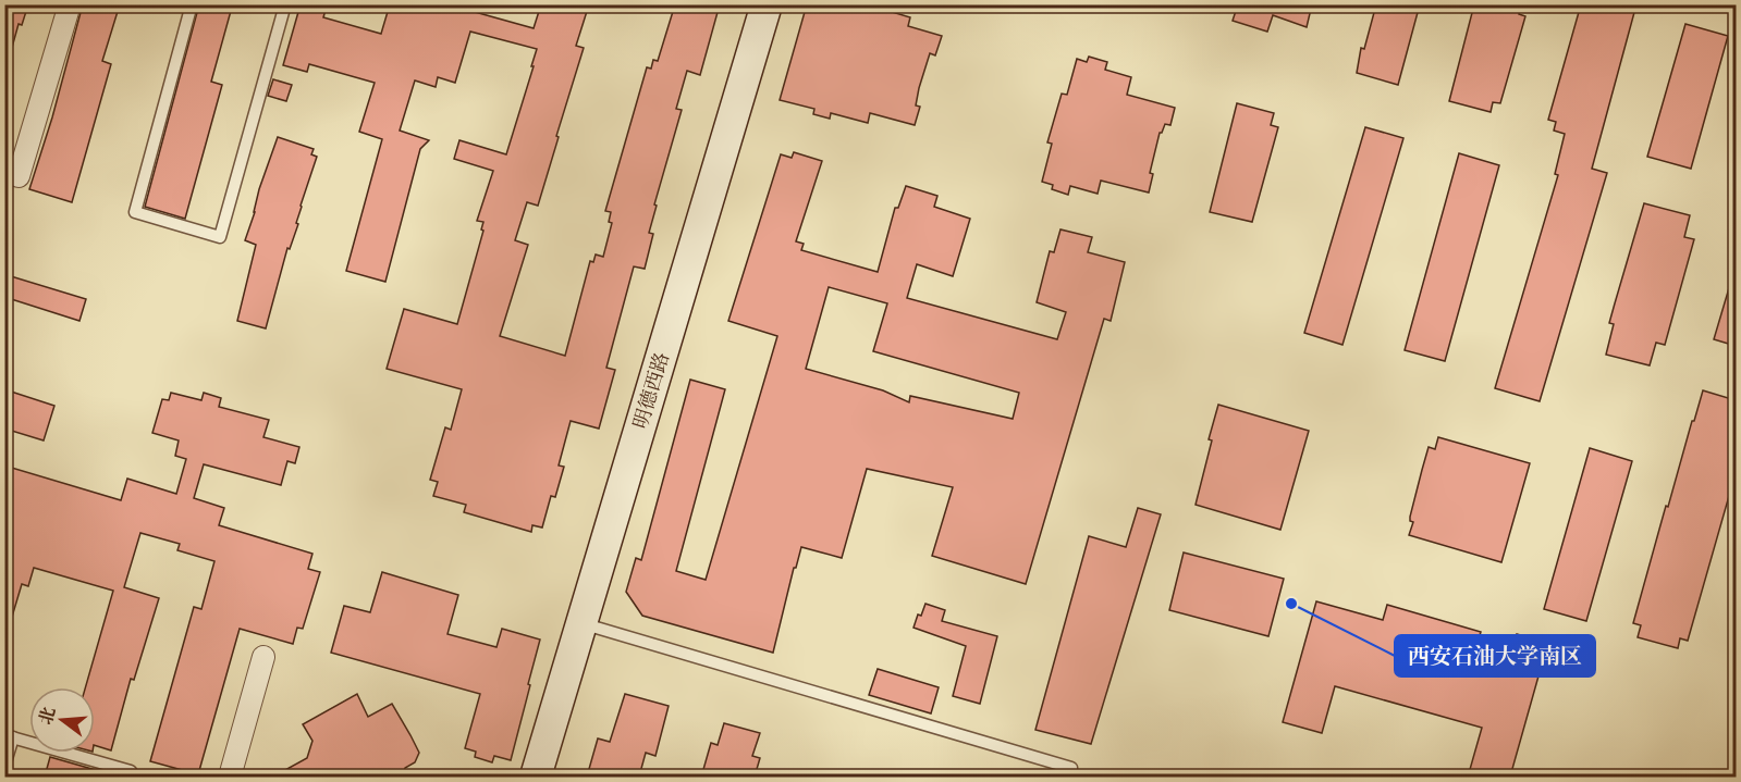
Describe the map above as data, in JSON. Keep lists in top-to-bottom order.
{
  "streets": {
    "street": ["明德西路"]
  },
  "places": ["西安石油大学南区"],
  "north": "left"
}
